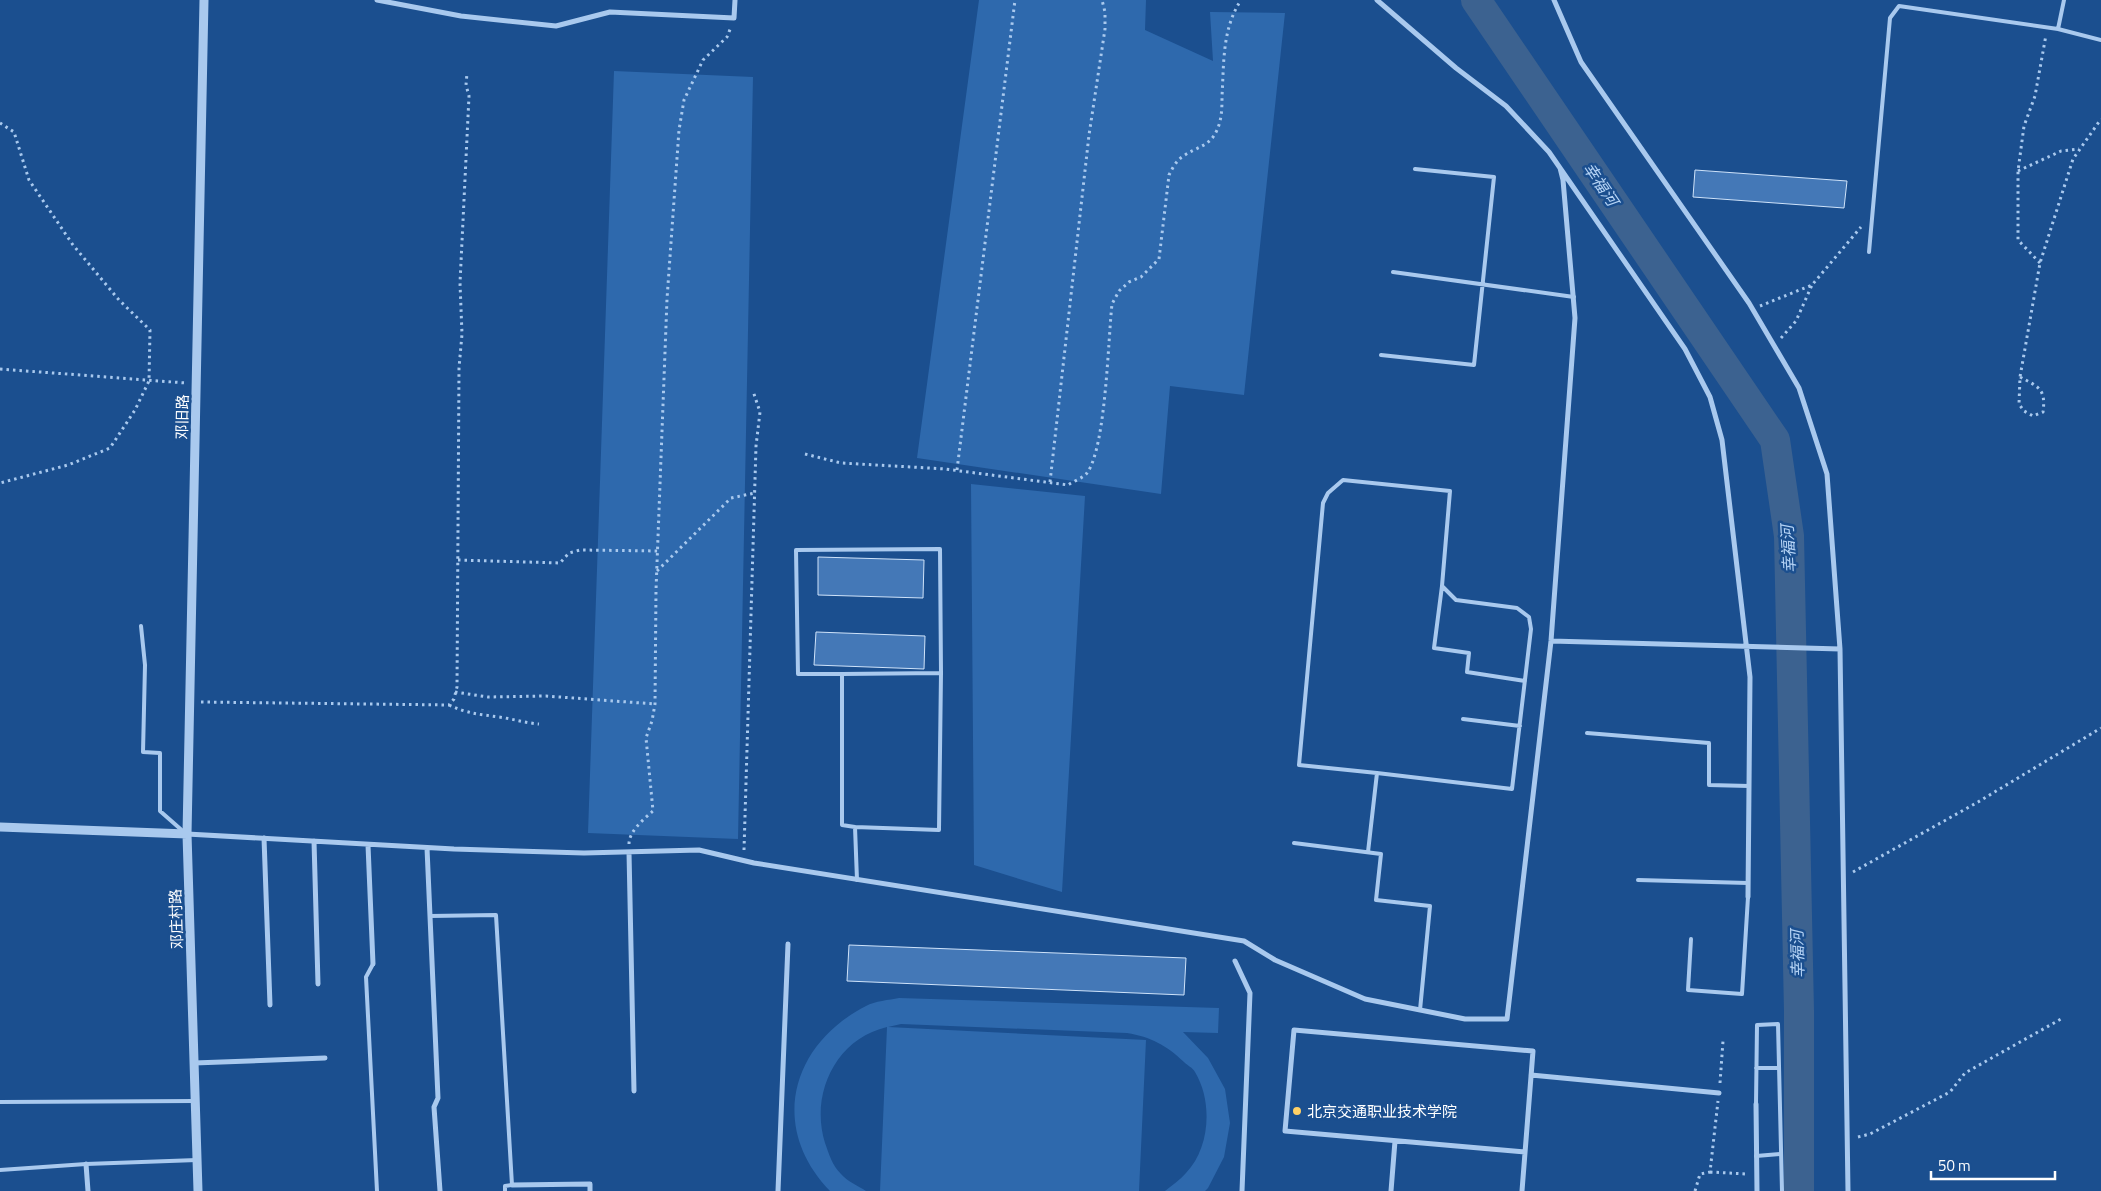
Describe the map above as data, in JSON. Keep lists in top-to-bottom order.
{
  "streets": {
    "street": ["邓旧路", "邓庄村路"]
  },
  "crossings": [
    ["邓旧路", "邓庄村路"]
  ],
  "water": ["幸福河"],
  "places": ["北京交通职业技术学院"],
  "scale_bar": "50 m"
}
